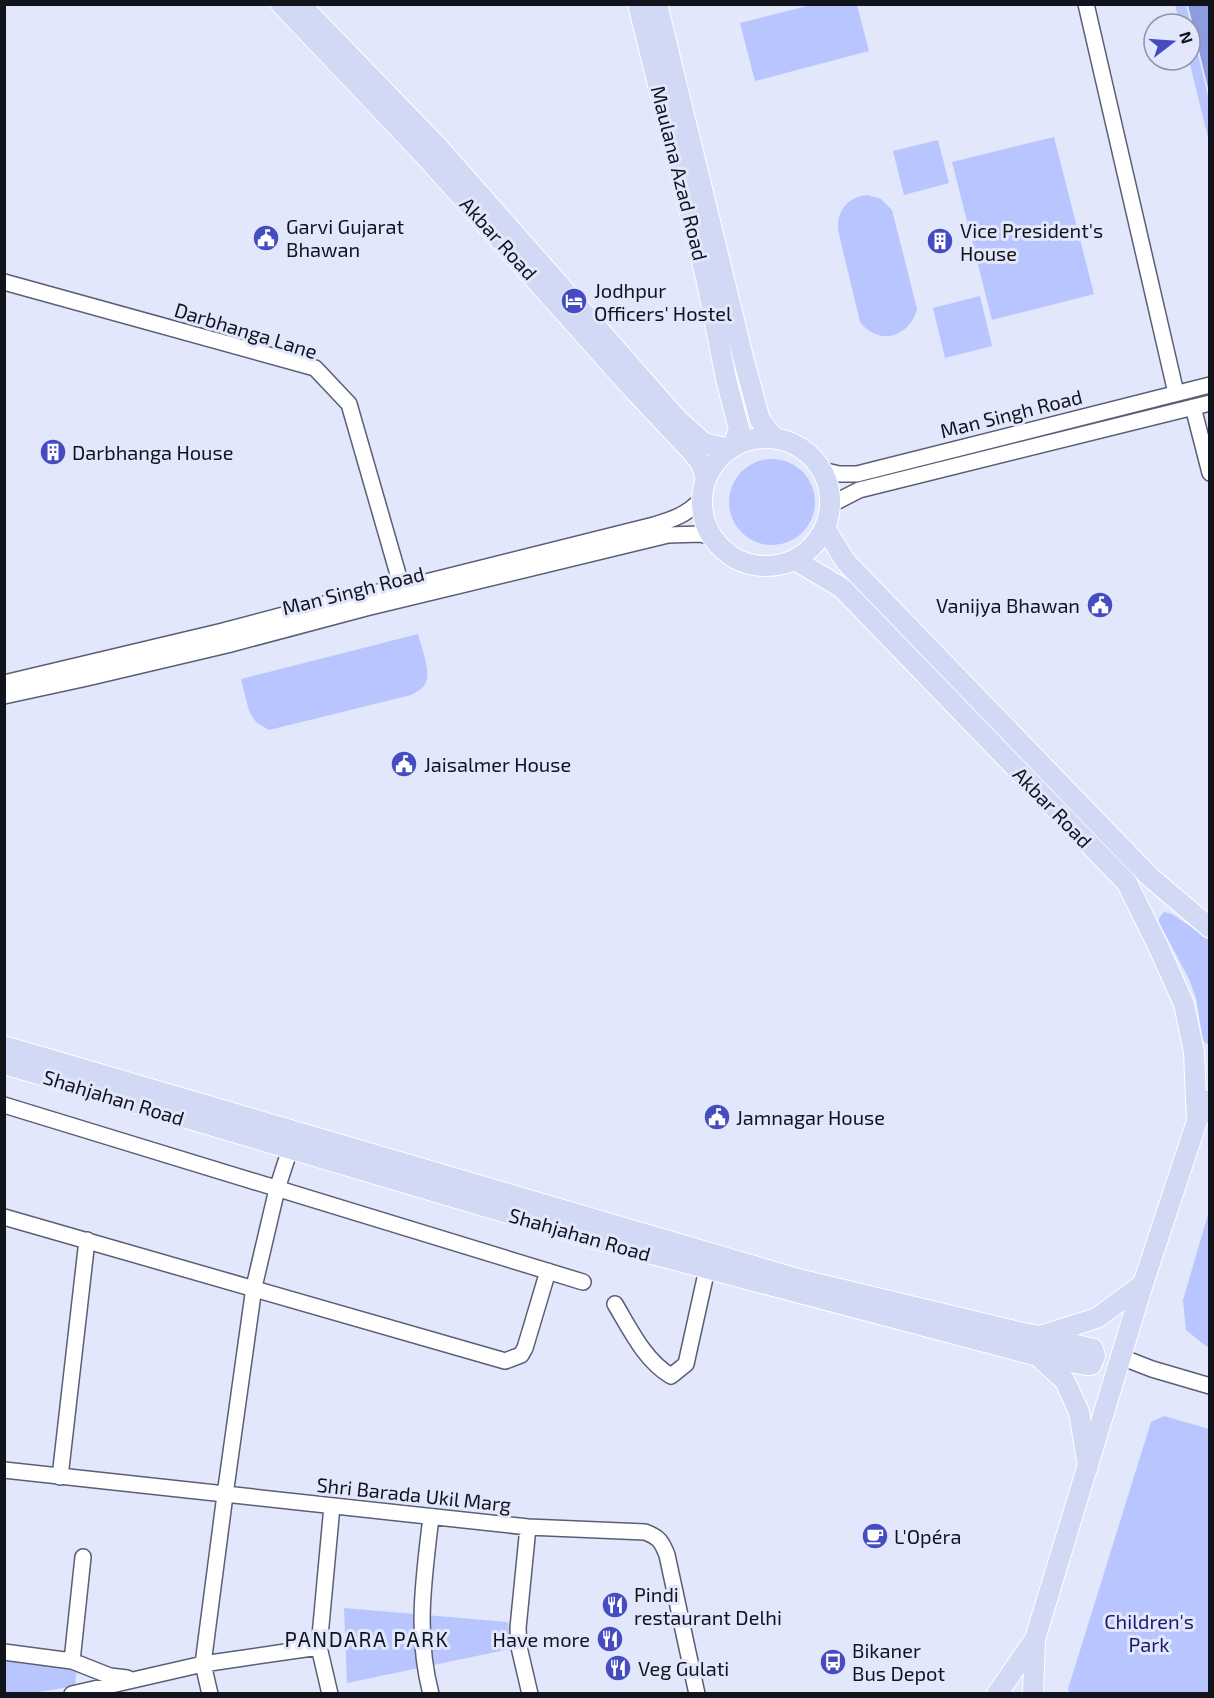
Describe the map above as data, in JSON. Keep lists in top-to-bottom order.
{
  "streets": {
    "main road": ["Maulana Azad Road", "Akbar Road", "Shahjahan Road"],
    "street": ["Darbhanga Lane", "Man Singh Road", "Shri Barada Ukil Marg"]
  },
  "crossings": [
    ["Maulana Azad Road", "Akbar Road"],
    ["Maulana Azad Road", "Man Singh Road"],
    ["Akbar Road", "Man Singh Road"],
    ["Darbhanga Lane", "Man Singh Road"]
  ],
  "districts": ["PANDARA PARK"],
  "parks": ["Children's Park"],
  "places": {
    "public building": [
      "Garvi Gujarat Bhawan",
      "Vanijya Bhawan",
      "Jaisalmer House",
      "Jamnagar House"
    ],
    "building": ["Vice President's House", "Darbhanga House"],
    "hotel": ["Jodhpur Officers' Hostel"],
    "cafe": ["L'Opéra"],
    "restaurant": ["Pindi restaurant Delhi", "Have more", "Veg Gulati"],
    "bus stop": ["Bikaner Bus Depot"]
  },
  "north": "right"
}
